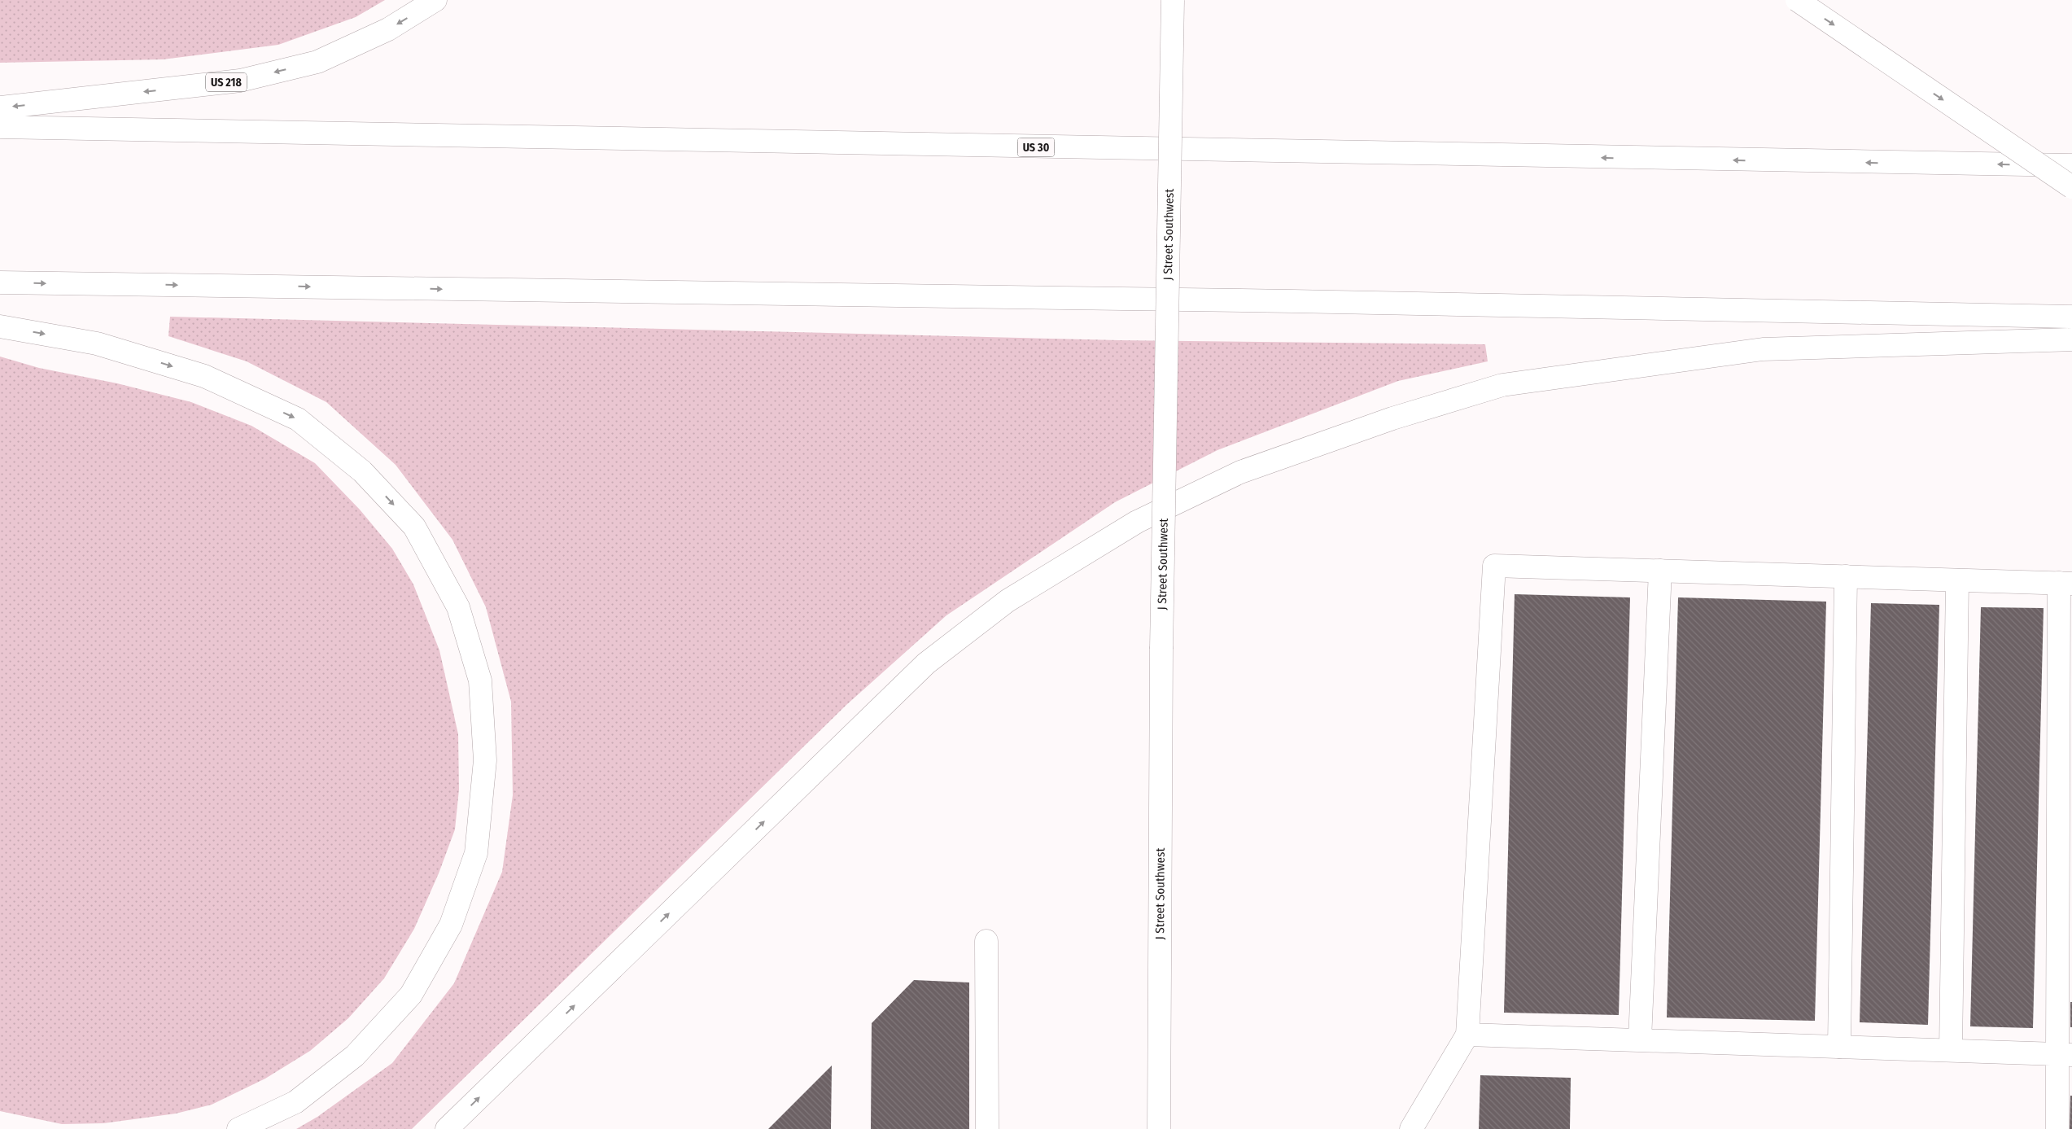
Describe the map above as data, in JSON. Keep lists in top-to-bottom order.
{
  "streets": {
    "main road": ["US 218", "US 30", "J Street Southwest"]
  }
}
